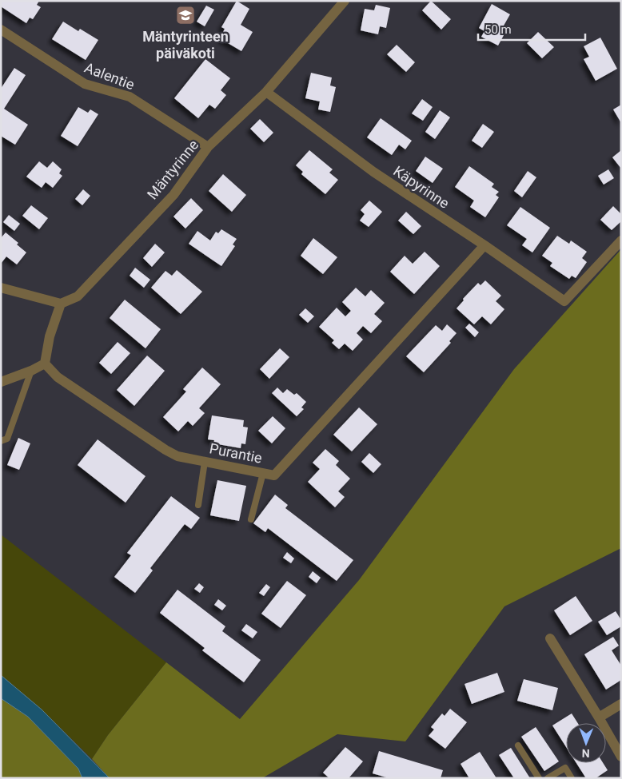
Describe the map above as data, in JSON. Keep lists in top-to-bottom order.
{
  "streets": {
    "street": [
      "Aalentie",
      "Mäntyrinne",
      "Käpyrinne",
      "Purantie"
    ]
  },
  "crossings": [
    ["Aalentie", "Mäntyrinne"],
    ["Mäntyrinne", "Käpyrinne"],
    ["Käpyrinne", "Purantie"]
  ],
  "places": {
    "school or university": ["Mäntyrinteen päiväkoti"]
  },
  "scale_bar": "50 m",
  "north": "bottom"
}
